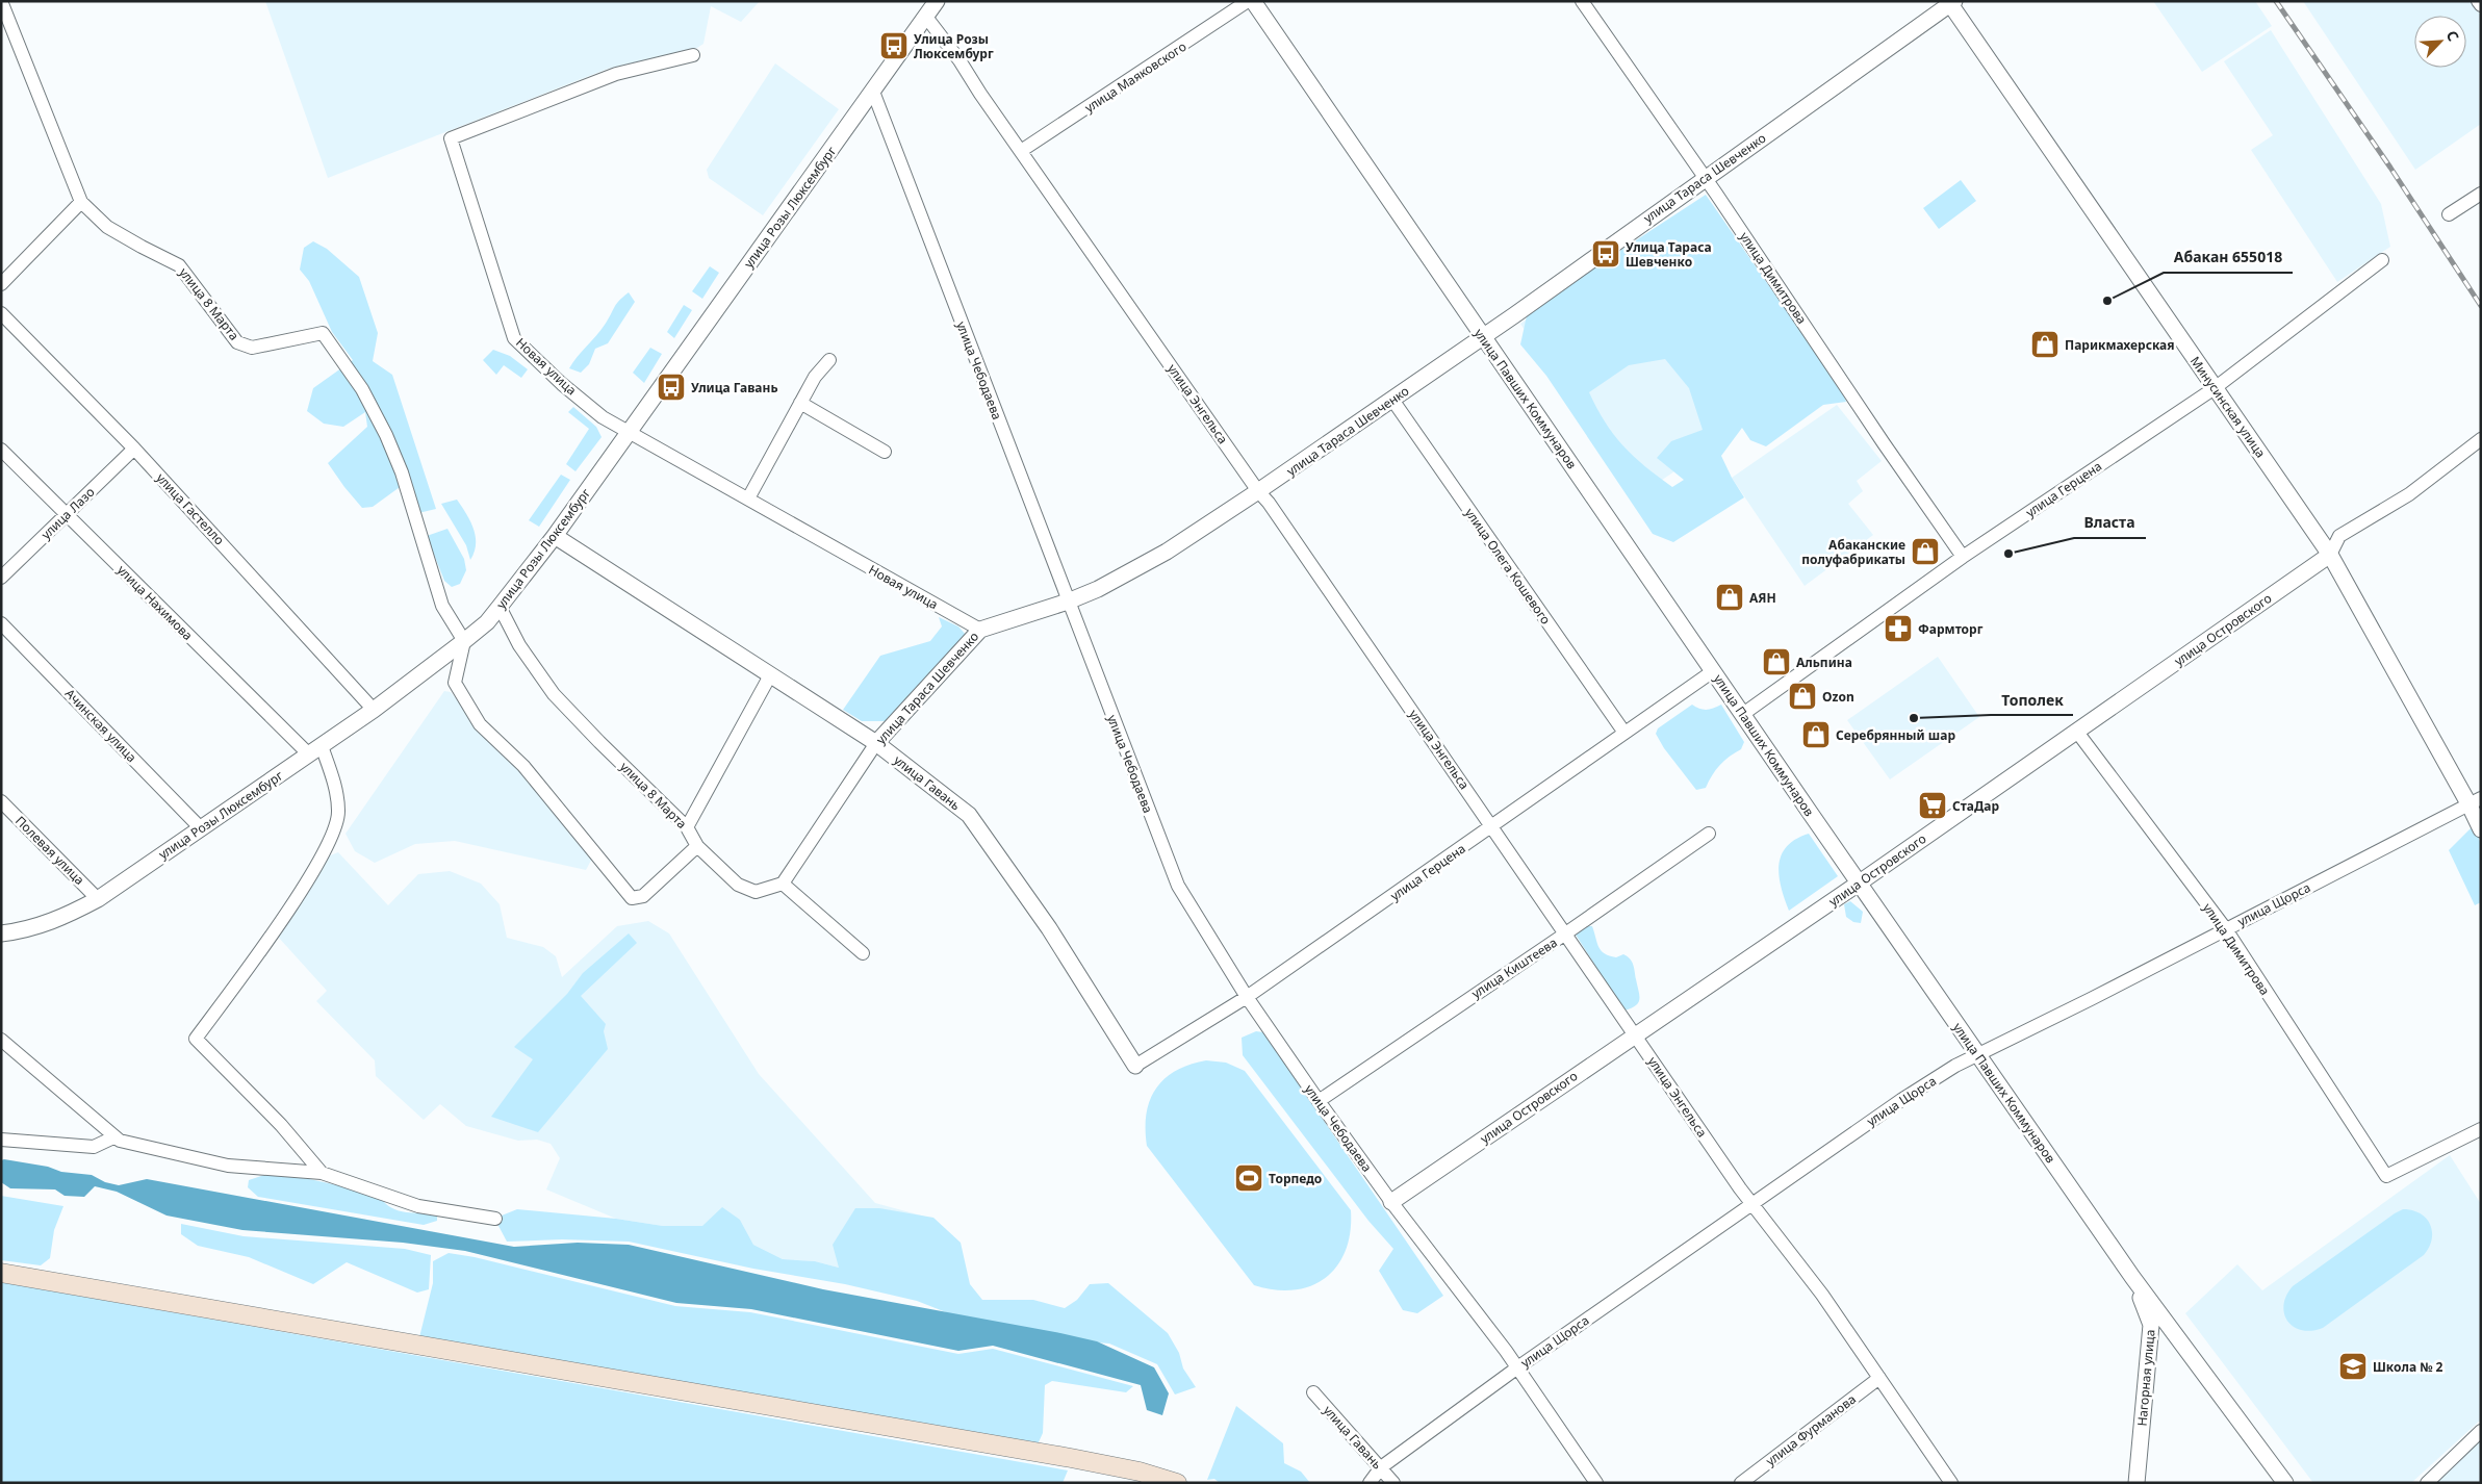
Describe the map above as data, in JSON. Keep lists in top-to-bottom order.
{
  "streets": {
    "street": [
      "улица Маяковского",
      "улица Тараса Шевченко",
      "улица Розы Люксембург",
      "улица Димитрова",
      "улица 8 Марта",
      "Новая улица",
      "улица Чебодаева",
      "улица Павших Коммунаров",
      "улица Энгельса",
      "Минусинская улица",
      "улица Герцена",
      "улица Гастелло",
      "улица Лазо",
      "улица Олега Кошевого",
      "улица Нахимова",
      "улица Островского",
      "Ачинская улица",
      "улица Гавань",
      "Полевая улица",
      "улица Щорса",
      "улица Киштеева",
      "Нагорная улица",
      "улица Фурманова"
    ]
  },
  "crossings": [
    ["улица Маяковского", "улица Энгельса"],
    ["улица Тараса Шевченко", "улица Димитрова"],
    ["улица Тараса Шевченко", "улица 8 Марта"],
    ["улица Тараса Шевченко", "Новая улица"],
    ["улица Тараса Шевченко", "улица Чебодаева"],
    ["улица Тараса Шевченко", "улица Павших Коммунаров"],
    ["улица Тараса Шевченко", "улица Энгельса"],
    ["улица Тараса Шевченко", "Минусинская улица"],
    ["улица Тараса Шевченко", "улица Олега Кошевого"],
    ["улица Тараса Шевченко", "улица Гавань"],
    ["улица Розы Люксембург", "улица 8 Марта"],
    ["улица Розы Люксембург", "Новая улица"],
    ["улица Розы Люксембург", "улица Чебодаева"],
    ["улица Розы Люксембург", "улица Энгельса"],
    ["улица Розы Люксембург", "улица Гастелло"],
    ["улица Розы Люксембург", "улица Нахимова"],
    ["улица Розы Люксембург", "Ачинская улица"],
    ["улица Розы Люксембург", "улица Гавань"],
    ["улица Розы Люксембург", "Полевая улица"],
    ["улица Димитрова", "улица Герцена"],
    ["улица Димитрова", "улица Островского"],
    ["улица Димитрова", "улица Щорса"],
    ["улица Чебодаева", "улица Герцена"],
    ["улица Чебодаева", "улица Островского"],
    ["улица Чебодаева", "улица Щорса"],
    ["улица Чебодаева", "улица Киштеева"],
    ["улица Павших Коммунаров", "улица Герцена"],
    ["улица Павших Коммунаров", "улица Островского"],
    ["улица Павших Коммунаров", "улица Щорса"],
    ["улица Павших Коммунаров", "Нагорная улица"],
    ["улица Энгельса", "улица Герцена"],
    ["улица Энгельса", "улица Островского"],
    ["улица Энгельса", "улица Щорса"],
    ["улица Энгельса", "улица Киштеева"],
    ["улица Энгельса", "улица Фурманова"],
    ["Минусинская улица", "улица Герцена"],
    ["Минусинская улица", "улица Островского"],
    ["Минусинская улица", "улица Щорса"],
    ["улица Герцена", "улица Олега Кошевого"],
    ["улица Герцена", "улица Гавань"],
    ["улица Гастелло", "улица Лазо"],
    ["улица Лазо", "улица Нахимова"],
    ["улица Гавань", "улица Щорса"]
  ],
  "places": {
    "bus stop": ["Улица Розы Люксембург", "Улица Тараса Шевченко", "Улица Гавань"],
    "other": ["Абакан 655018", "Власта", "Тополек"],
    "shop": [
      "Парикмахерская",
      "Абаканские полуфабрикаты",
      "АЯН",
      "Альпина",
      "Ozon",
      "Серебрянный шар"
    ],
    "pharmacy": ["Фармторг"],
    "supermarket": ["СтаДар"],
    "sports": ["Торпедо"],
    "school or university": ["Школа № 2"]
  },
  "north": "top right"
}
